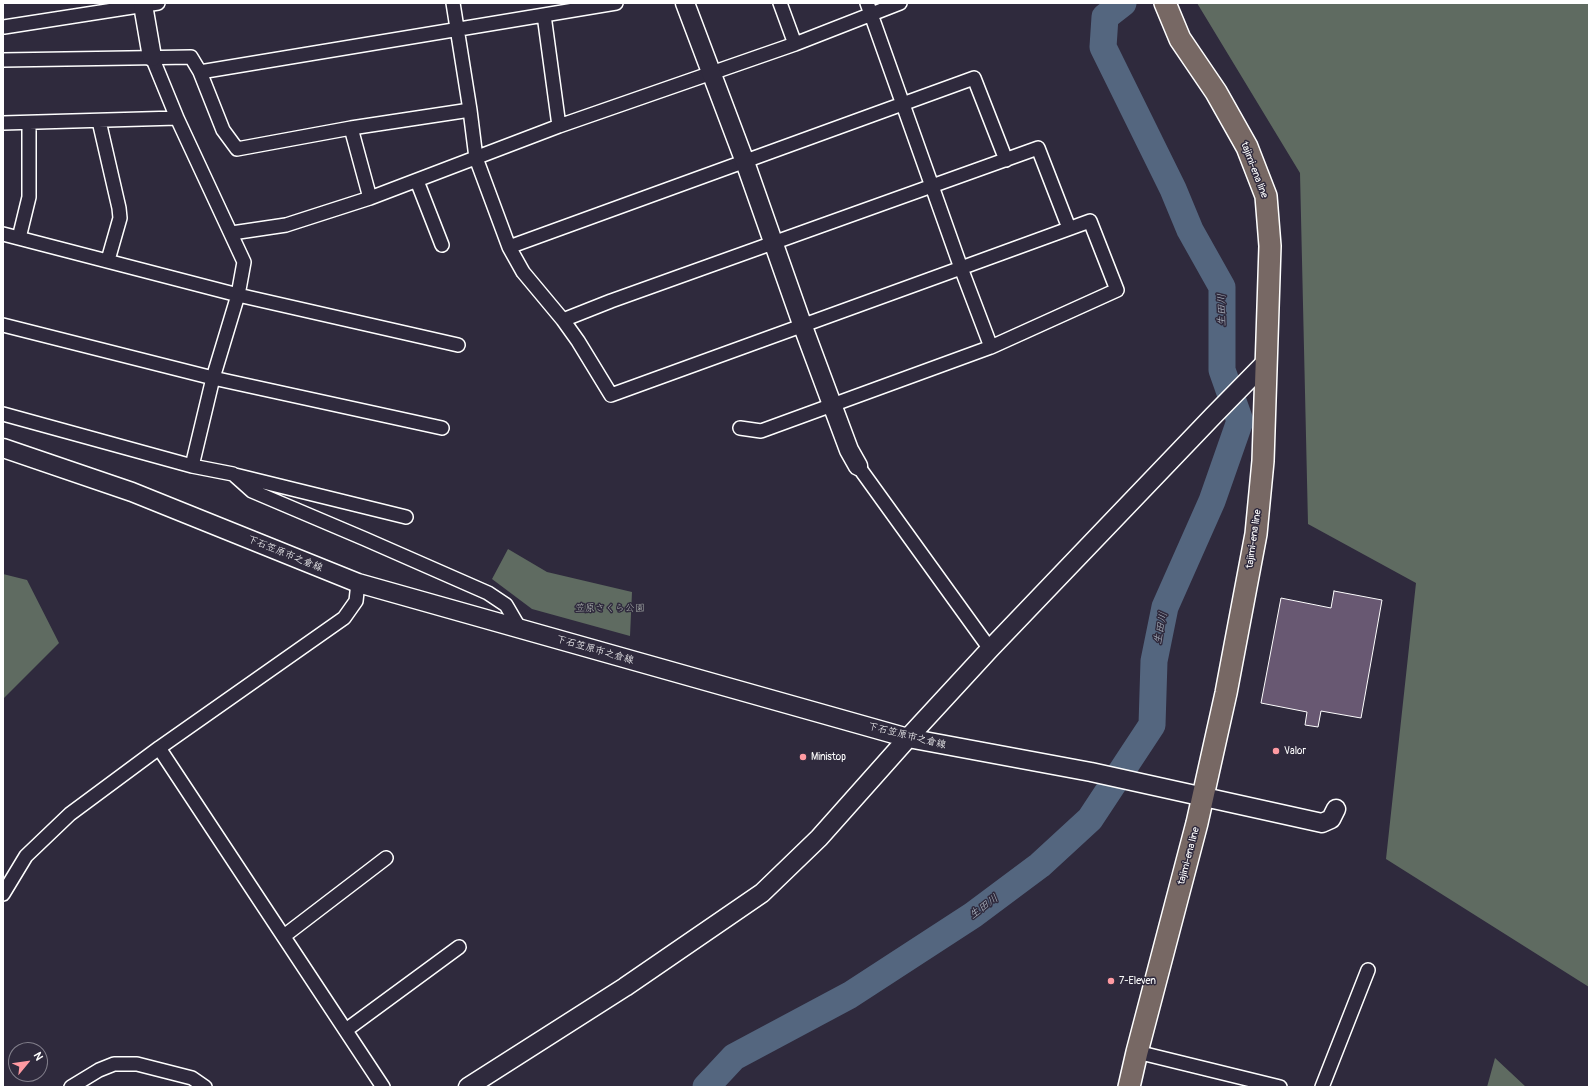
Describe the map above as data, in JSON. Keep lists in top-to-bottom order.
{
  "streets": {
    "main road": ["tajimi-ena line"],
    "street": ["下石笠原市之倉線"]
  },
  "crossings": [
    ["tajimi-ena line", "下石笠原市之倉線"]
  ],
  "water": ["生田川"],
  "parks": ["笠原さくら公園"],
  "places": ["Valor", "Ministop", "7-Eleven"],
  "north": "top right"
}
